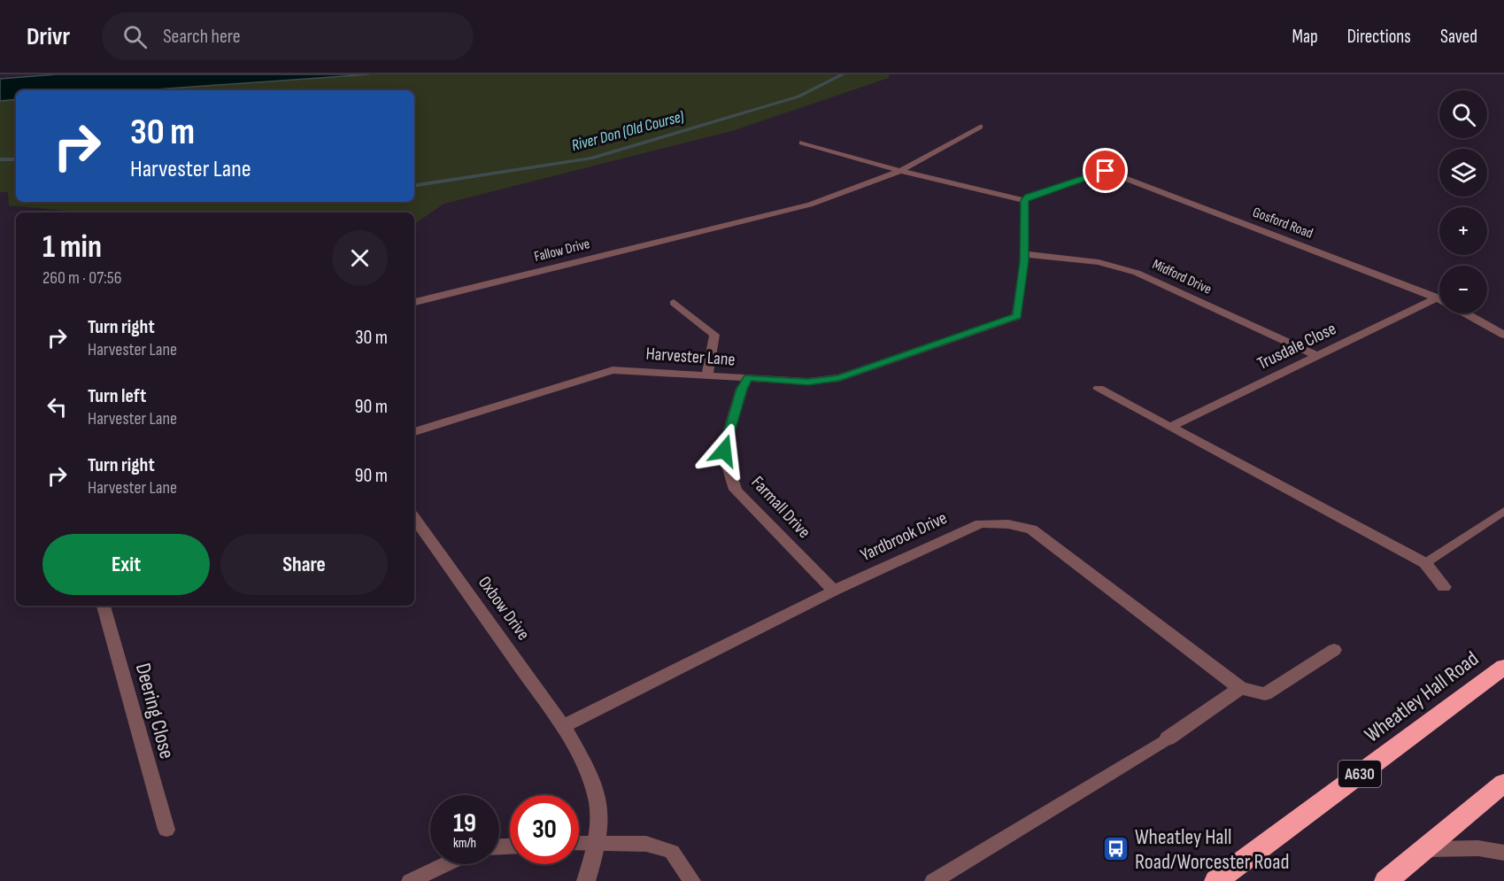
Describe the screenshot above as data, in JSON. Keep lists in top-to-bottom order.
{
  "streets": {
    "highway": ["Wheatley Hall Road", "A630"],
    "street": [
      "Gosford Road",
      "Fallow Drive",
      "Midford Drive",
      "Trusdale Close",
      "Harvester Lane",
      "Farmall Drive",
      "Yardbrook Drive",
      "Oxbow Drive"
    ],
    "lane": ["Deering Close"]
  },
  "crossings": [
    ["Gosford Road", "Harvester Lane"],
    ["Midford Drive", "Trusdale Close"],
    ["Midford Drive", "Harvester Lane"],
    ["Harvester Lane", "Farmall Drive"],
    ["Farmall Drive", "Yardbrook Drive"],
    ["Yardbrook Drive", "Oxbow Drive"]
  ],
  "water": ["River Don (Old Course)"],
  "places": {
    "bus stop": ["Wheatley Hall Road/Worcester Road"]
  },
  "page": {
    "header": "Drivr",
    "search": "Search here",
    "nav": ["Map", "Directions", "Saved"],
    "map_buttons": ["+", "−"],
    "turn": ["30 m", "Harvester Lane"],
    "heading": ["1 min", "260 m · 07:56"],
    "list": [
      {
        "name": "Turn right",
        "note": "Harvester Lane",
        "value": "30 m"
      },
      {
        "name": "Turn left",
        "note": "Harvester Lane",
        "value": "90 m"
      },
      {
        "name": "Turn right",
        "note": "Harvester Lane",
        "value": "90 m"
      }
    ],
    "buttons": ["Exit", "Share"],
    "speed": "19 km/h",
    "limit": "30"
  }
}
